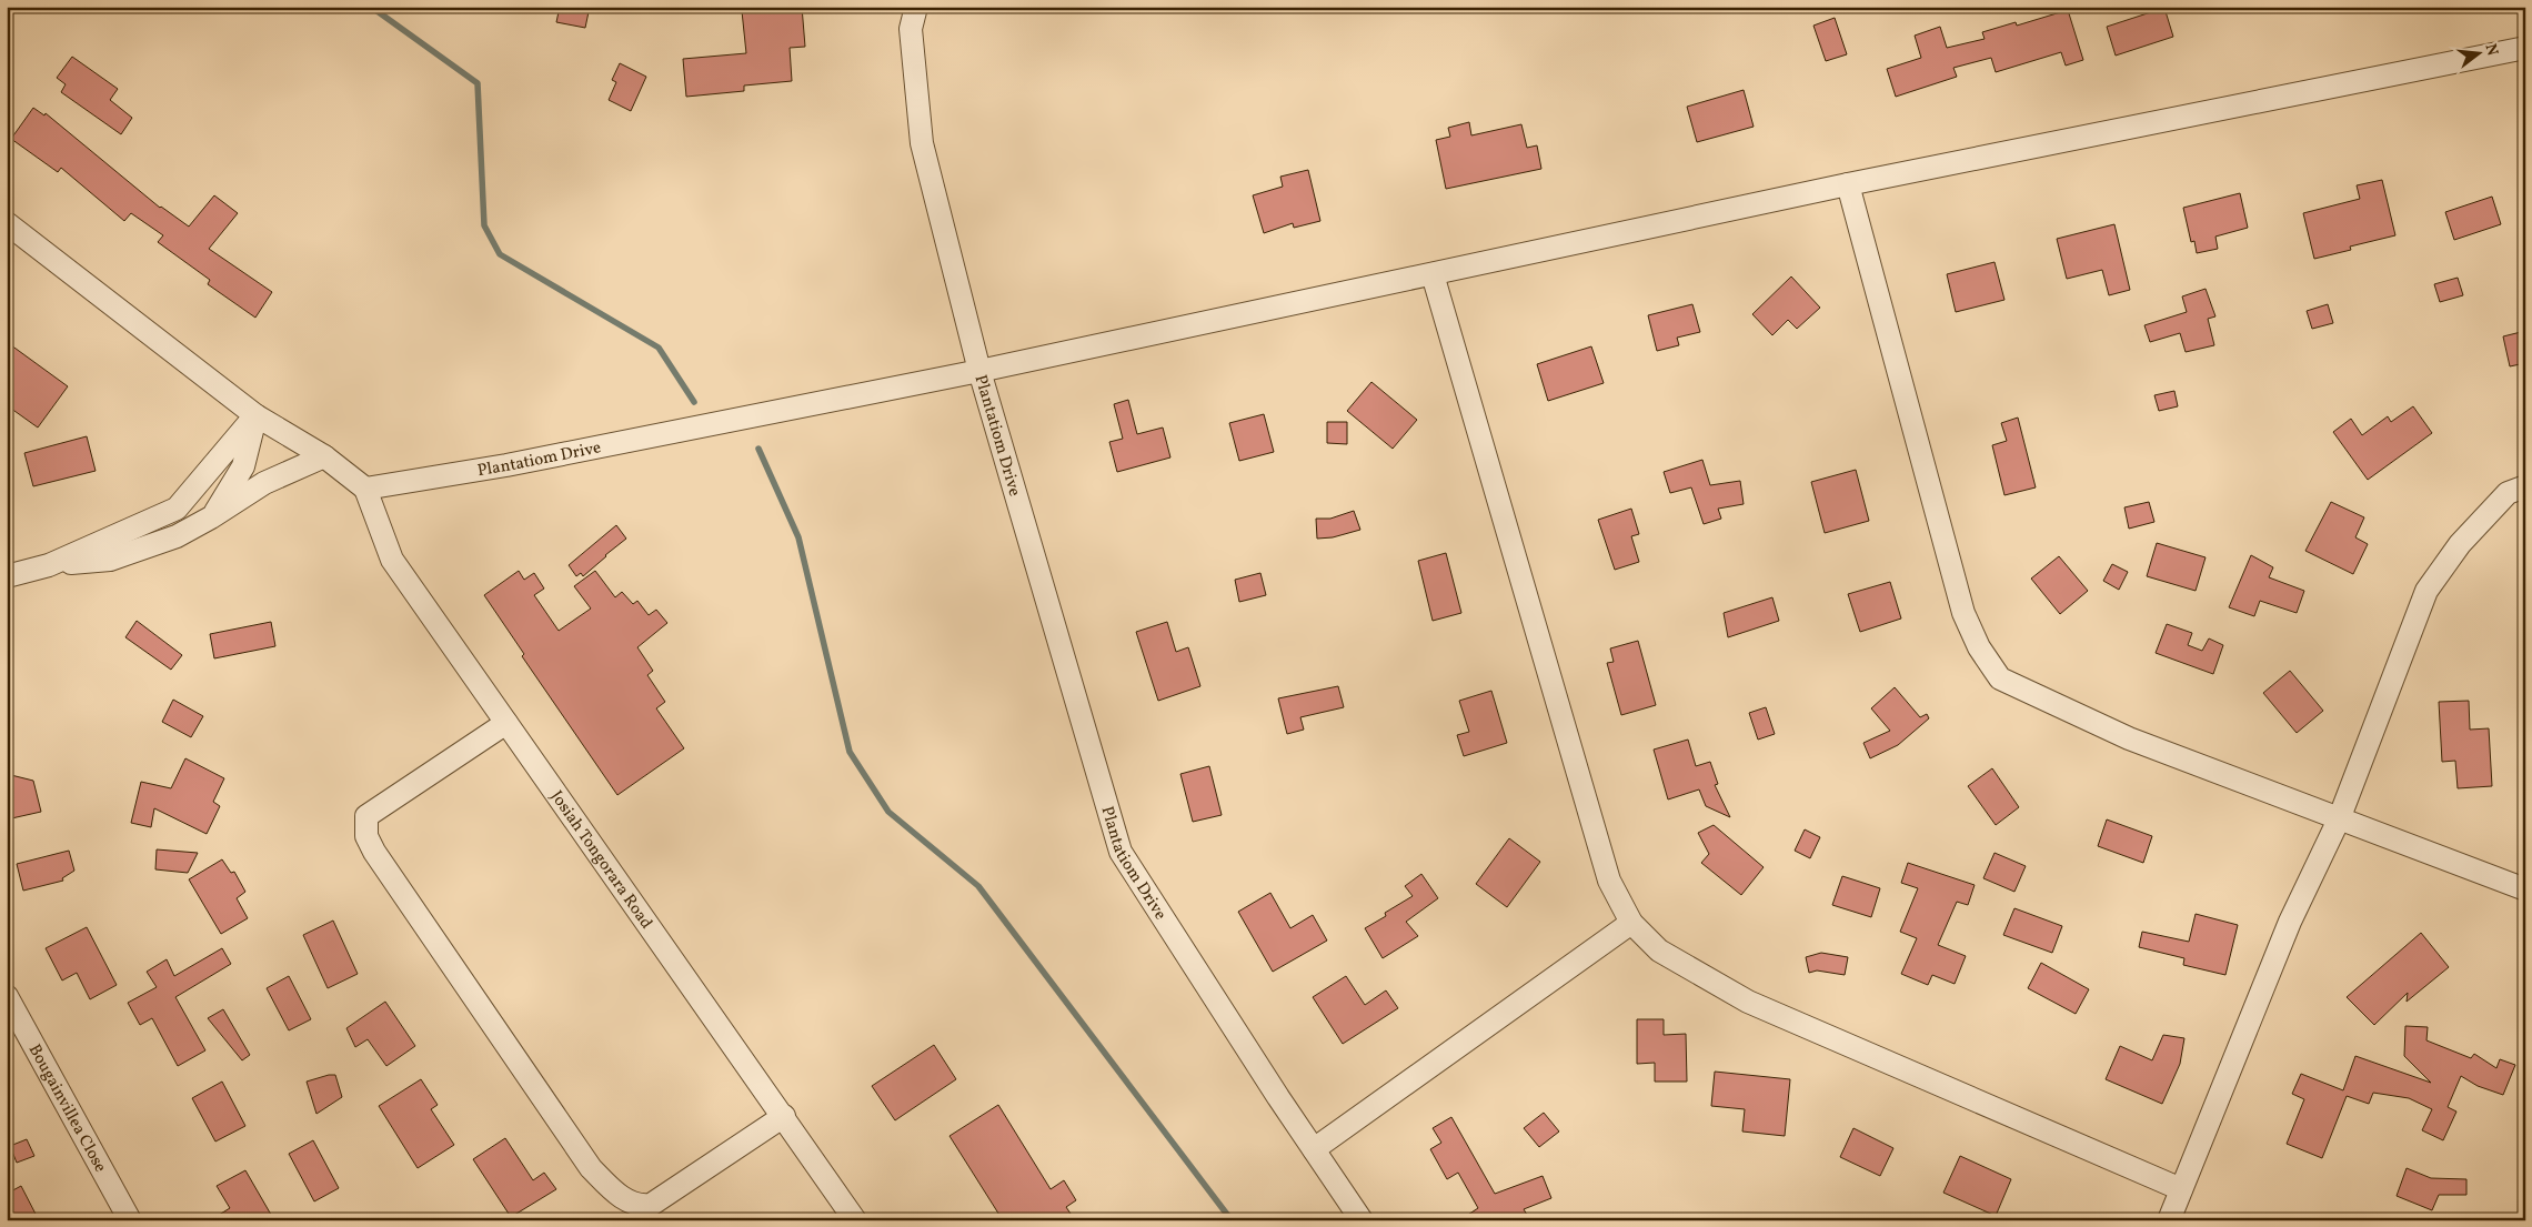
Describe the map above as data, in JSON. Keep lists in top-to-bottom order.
{
  "streets": {
    "street": ["Plantatiom Drive", "Josiah Tongorara Road", "Bougainvillea Close"]
  },
  "crossings": [
    ["Plantatiom Drive", "Josiah Tongorara Road"]
  ],
  "north": "right"
}
